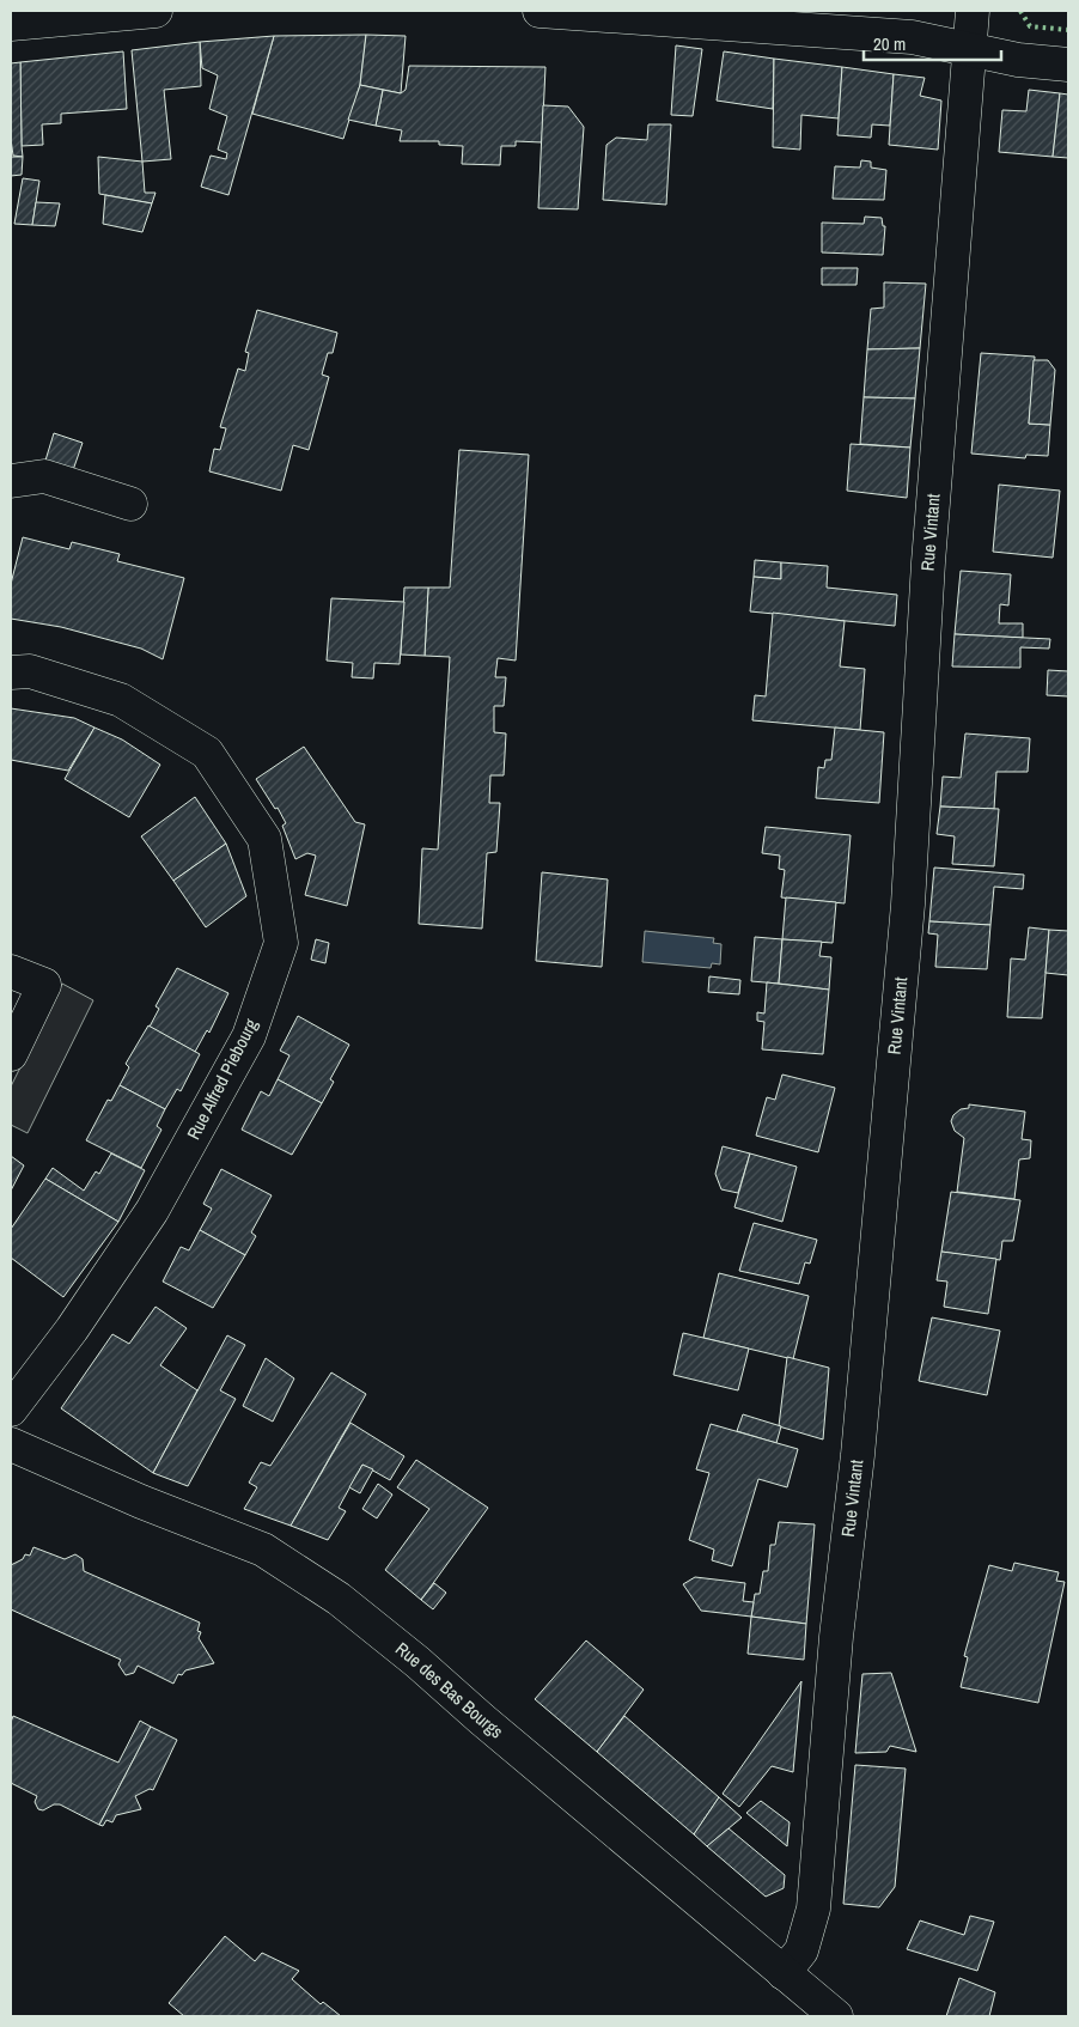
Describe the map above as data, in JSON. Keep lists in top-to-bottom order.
{
  "streets": {
    "street": ["Rue Vintant", "Rue Alfred Piebourg", "Rue des Bas Bourgs"]
  },
  "crossings": [
    ["Rue Vintant", "Rue des Bas Bourgs"]
  ],
  "scale_bar": "20 m"
}
